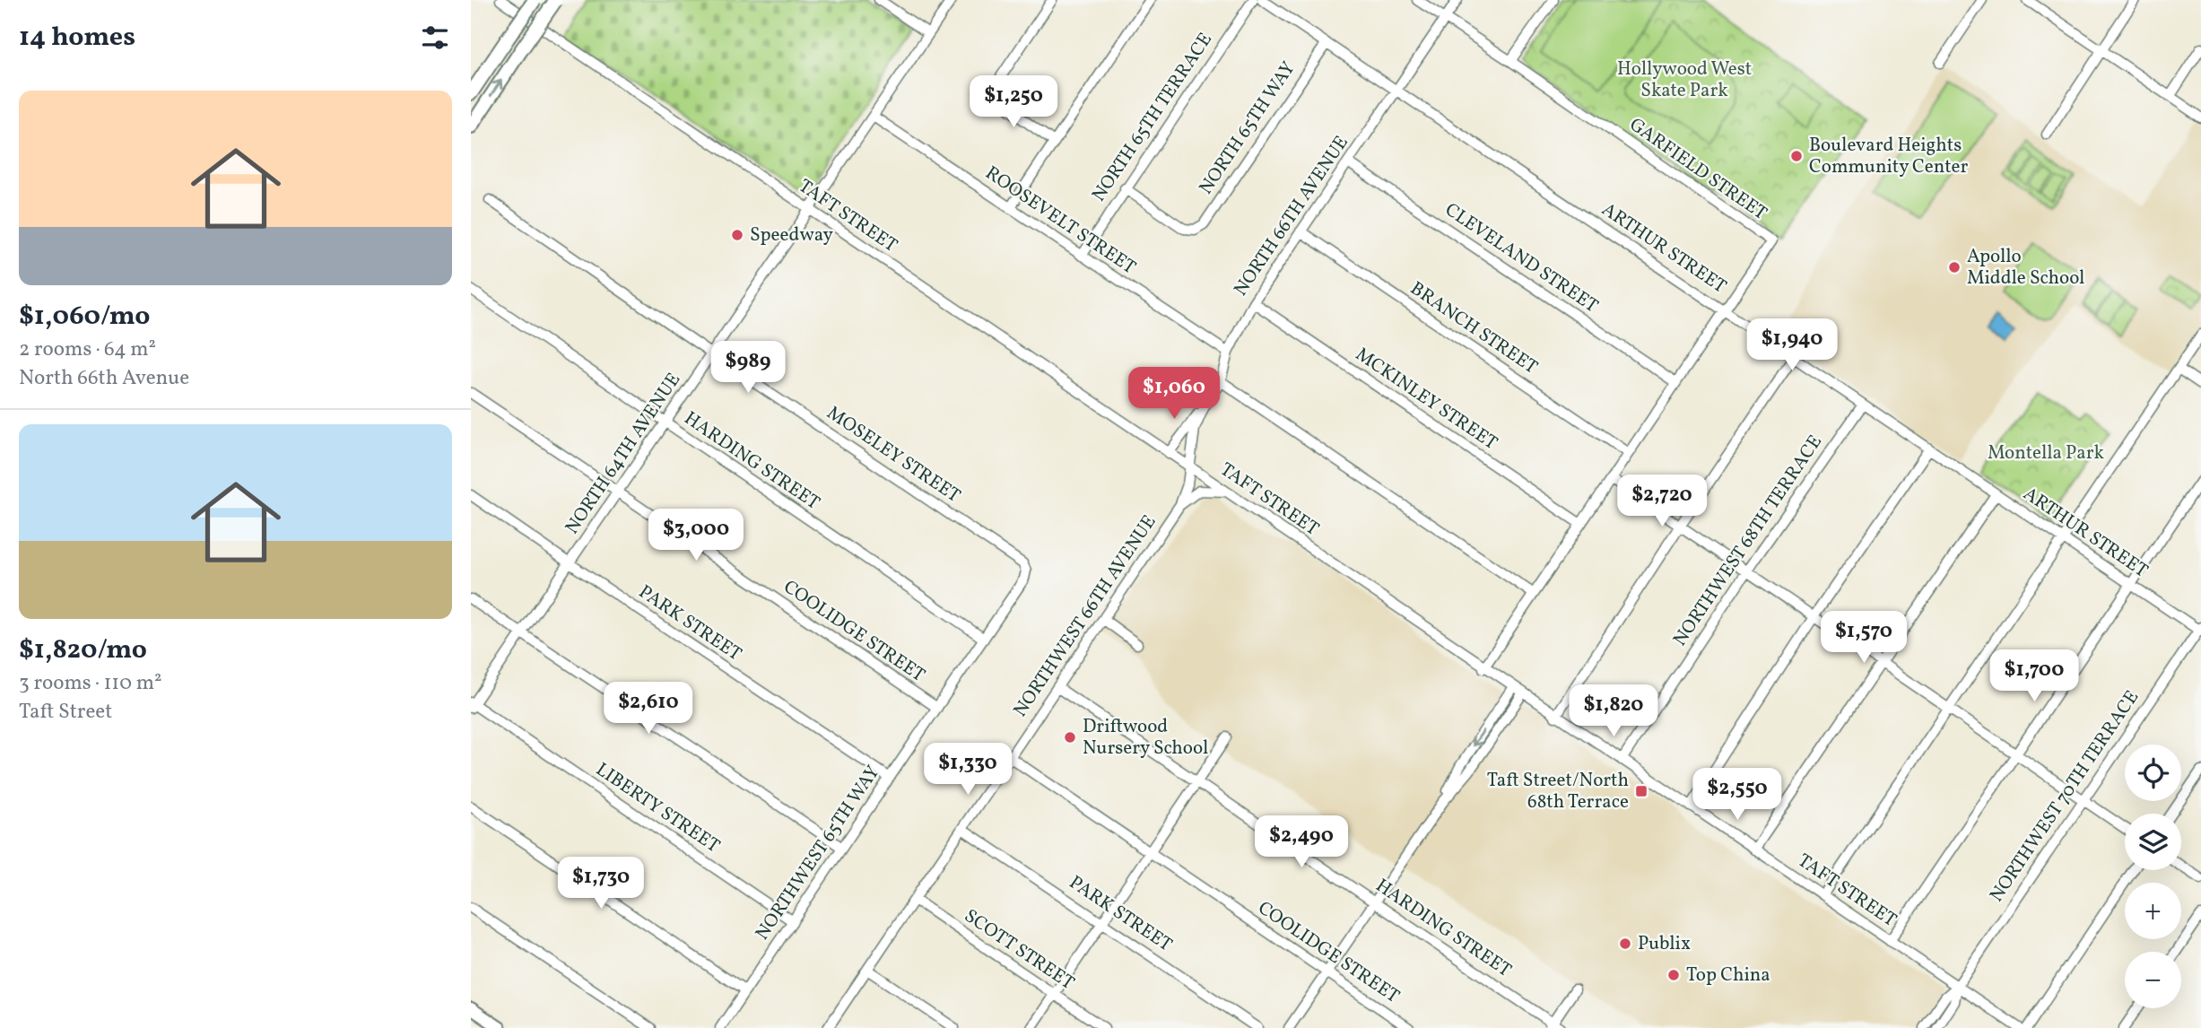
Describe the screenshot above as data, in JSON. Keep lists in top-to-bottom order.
{
  "streets": {
    "street": [
      "NORTH 65TH TERRACE",
      "NORTH 65TH WAY",
      "GARFIELD STREET",
      "TAFT STREET",
      "NORTH 66TH AVENUE",
      "ROOSEVELT STREET",
      "ARTHUR STREET",
      "CLEVELAND STREET",
      "BRANCH STREET",
      "MCKINLEY STREET",
      "NORTH 64TH AVENUE",
      "MOSELEY STREET",
      "HARDING STREET",
      "NORTHWEST 68TH TERRACE",
      "NORTHWEST 66TH AVENUE",
      "PARK STREET",
      "COOLIDGE STREET",
      "NORTHWEST 70TH TERRACE",
      "LIBERTY STREET",
      "NORTHWEST 65TH WAY",
      "SCOTT STREET"
    ]
  },
  "crossings": [
    ["NORTH 65TH TERRACE", "NORTH 65TH WAY"],
    ["NORTH 65TH TERRACE", "ROOSEVELT STREET"],
    ["NORTH 65TH WAY", "ARTHUR STREET"],
    ["GARFIELD STREET", "NORTH 66TH AVENUE"],
    ["GARFIELD STREET", "ARTHUR STREET"],
    ["TAFT STREET", "NORTH 66TH AVENUE"],
    ["TAFT STREET", "NORTH 64TH AVENUE"],
    ["TAFT STREET", "NORTHWEST 68TH TERRACE"],
    ["TAFT STREET", "NORTHWEST 66TH AVENUE"],
    ["TAFT STREET", "NORTHWEST 70TH TERRACE"],
    ["NORTH 66TH AVENUE", "ROOSEVELT STREET"],
    ["NORTH 66TH AVENUE", "ARTHUR STREET"],
    ["NORTH 66TH AVENUE", "CLEVELAND STREET"],
    ["NORTH 66TH AVENUE", "BRANCH STREET"],
    ["NORTH 66TH AVENUE", "MCKINLEY STREET"],
    ["NORTH 66TH AVENUE", "NORTHWEST 66TH AVENUE"],
    ["ROOSEVELT STREET", "NORTH 64TH AVENUE"],
    ["ARTHUR STREET", "NORTHWEST 68TH TERRACE"],
    ["ARTHUR STREET", "NORTHWEST 70TH TERRACE"],
    ["NORTH 64TH AVENUE", "MOSELEY STREET"],
    ["NORTH 64TH AVENUE", "HARDING STREET"],
    ["NORTH 64TH AVENUE", "PARK STREET"],
    ["NORTH 64TH AVENUE", "COOLIDGE STREET"],
    ["NORTH 64TH AVENUE", "LIBERTY STREET"],
    ["MOSELEY STREET", "NORTHWEST 65TH WAY"],
    ["HARDING STREET", "NORTHWEST 66TH AVENUE"],
    ["HARDING STREET", "NORTHWEST 65TH WAY"],
    ["NORTHWEST 66TH AVENUE", "PARK STREET"],
    ["NORTHWEST 66TH AVENUE", "COOLIDGE STREET"],
    ["NORTHWEST 66TH AVENUE", "SCOTT STREET"],
    ["PARK STREET", "NORTHWEST 65TH WAY"],
    ["COOLIDGE STREET", "NORTHWEST 65TH WAY"],
    ["LIBERTY STREET", "NORTHWEST 65TH WAY"]
  ],
  "parks": ["Hollywood West Skate Park", "Montella Park"],
  "places": {
    "other": [
      "Boulevard Heights Community Center",
      "Speedway",
      "Apollo Middle School",
      "Driftwood Nursery School",
      "Publix",
      "Top China"
    ],
    "transit": ["Taft Street/North 68th Terrace"]
  },
  "page": {
    "heading": "14 homes",
    "list": [
      {
        "name": "$1,060/mo",
        "note": "2 rooms · 64 m² · North 66th Avenue"
      },
      {
        "name": "$1,820/mo",
        "note": "3 rooms · 110 m² · Taft Street"
      }
    ],
    "price": [
      "$1,250",
      "$1,940",
      "$989",
      "$1,060",
      "$2,720",
      "$3,000",
      "$1,570",
      "$1,700",
      "$2,610",
      "$1,820",
      "$1,330",
      "$2,550",
      "$2,490",
      "$1,730"
    ],
    "map_buttons": ["+", "−"]
  }
}
